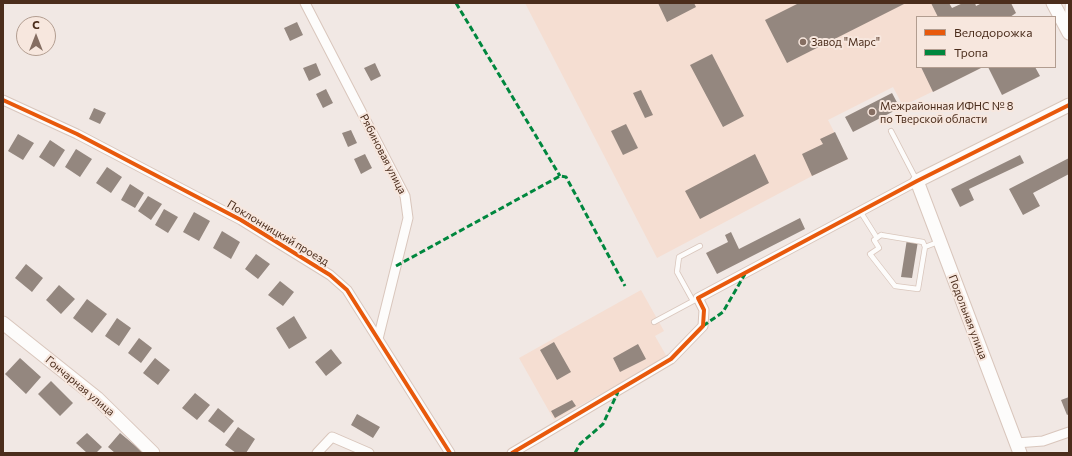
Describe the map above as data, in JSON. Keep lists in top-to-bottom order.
{
  "streets": {
    "street": [
      "Рябиновая улица",
      "Поклонницкий проезд",
      "Подольная улица",
      "Гончарная улица"
    ]
  },
  "crossings": [
    ["Рябиновая улица", "Поклонницкий проезд"]
  ],
  "places": ["Завод \"Марс\"", "Межрайонная ИФНС № 8 по Тверской области"],
  "legend": ["Велодорожка", "Тропа"],
  "north": "top"
}
